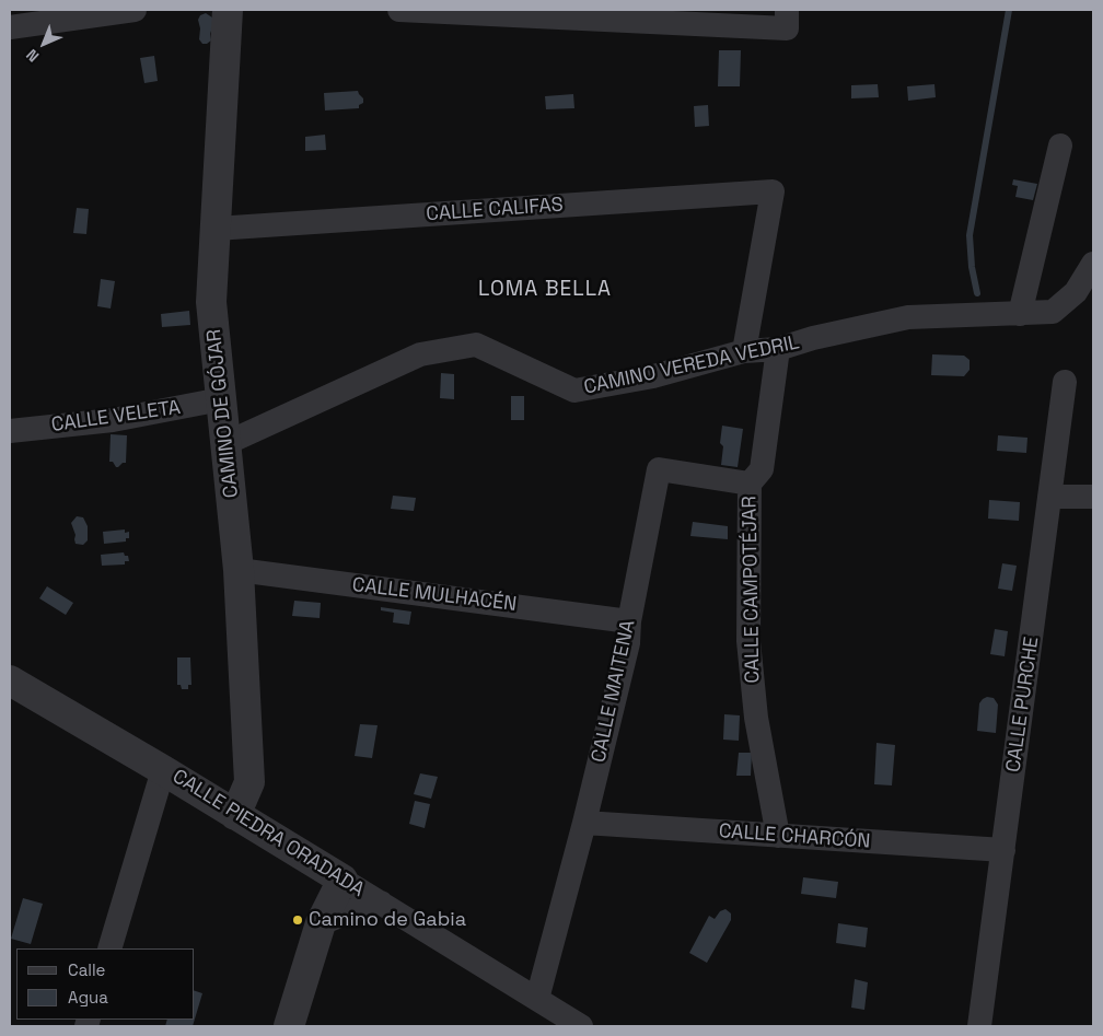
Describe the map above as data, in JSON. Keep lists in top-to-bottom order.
{
  "streets": {
    "street": [
      "CALLE CALIFAS",
      "CAMINO VEREDA VEDRIL",
      "CAMINO DE GÓJAR",
      "CALLE VELETA",
      "CALLE CAMPOTÉJAR",
      "CALLE MULHACÉN",
      "CALLE MAITENA",
      "CALLE PURCHE",
      "CALLE PIEDRA ORADADA",
      "CALLE CHARCÓN"
    ]
  },
  "crossings": [
    ["CALLE CALIFAS", "CAMINO VEREDA VEDRIL"],
    ["CALLE CALIFAS", "CAMINO DE GÓJAR"],
    ["CAMINO VEREDA VEDRIL", "CAMINO DE GÓJAR"],
    ["CAMINO VEREDA VEDRIL", "CALLE CAMPOTÉJAR"],
    ["CAMINO DE GÓJAR", "CALLE VELETA"],
    ["CAMINO DE GÓJAR", "CALLE MULHACÉN"],
    ["CAMINO DE GÓJAR", "CALLE PIEDRA ORADADA"],
    ["CALLE CAMPOTÉJAR", "CALLE MAITENA"],
    ["CALLE CAMPOTÉJAR", "CALLE CHARCÓN"],
    ["CALLE MULHACÉN", "CALLE MAITENA"],
    ["CALLE MAITENA", "CALLE PIEDRA ORADADA"],
    ["CALLE MAITENA", "CALLE CHARCÓN"],
    ["CALLE PURCHE", "CALLE CHARCÓN"]
  ],
  "districts": ["LOMA BELLA"],
  "places": ["Camino de Gabia"],
  "legend": ["Calle", "Agua"],
  "north": "bottom left"
}
